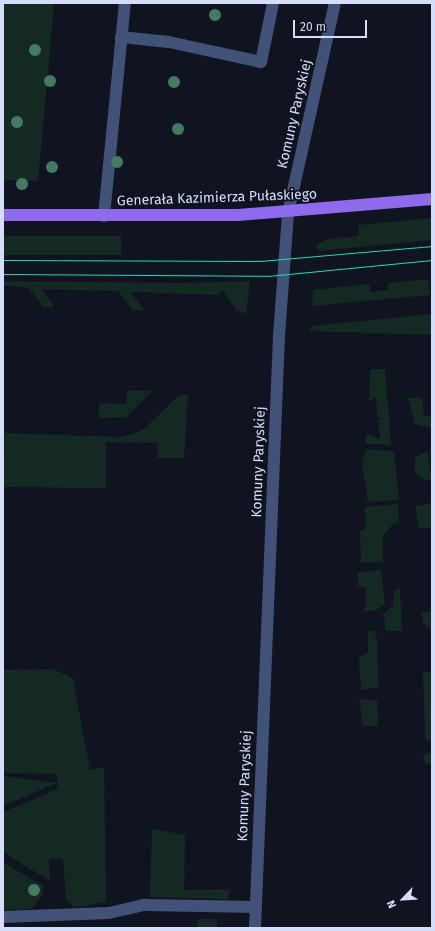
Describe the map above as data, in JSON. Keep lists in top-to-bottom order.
{
  "streets": {
    "main road": ["Generała Kazimierza Pułaskiego"],
    "street": ["Komuny Paryskiej"]
  },
  "crossings": [
    ["Komuny Paryskiej", "Generała Kazimierza Pułaskiego"]
  ],
  "scale_bar": "20 m",
  "north": "bottom left"
}
